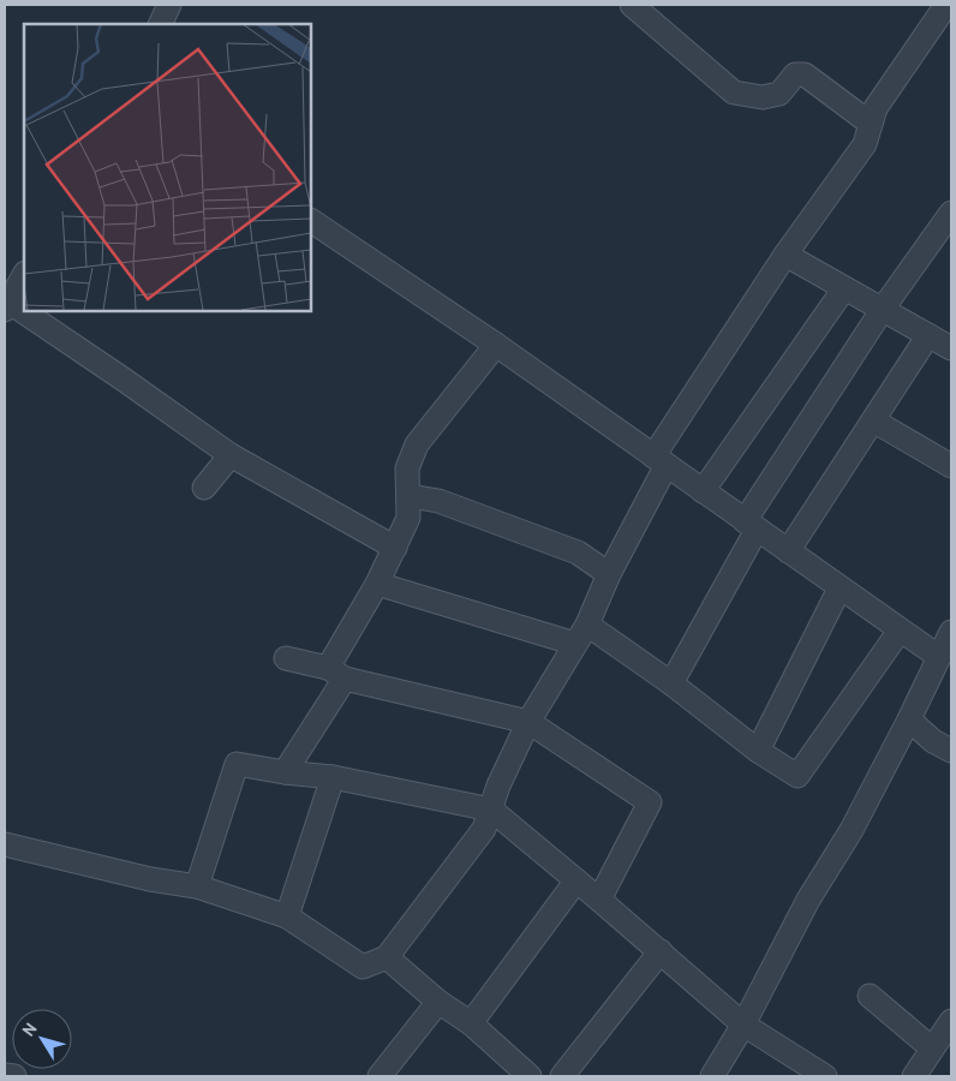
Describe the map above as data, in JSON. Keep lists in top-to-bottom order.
{
  "north": "top left"
}
